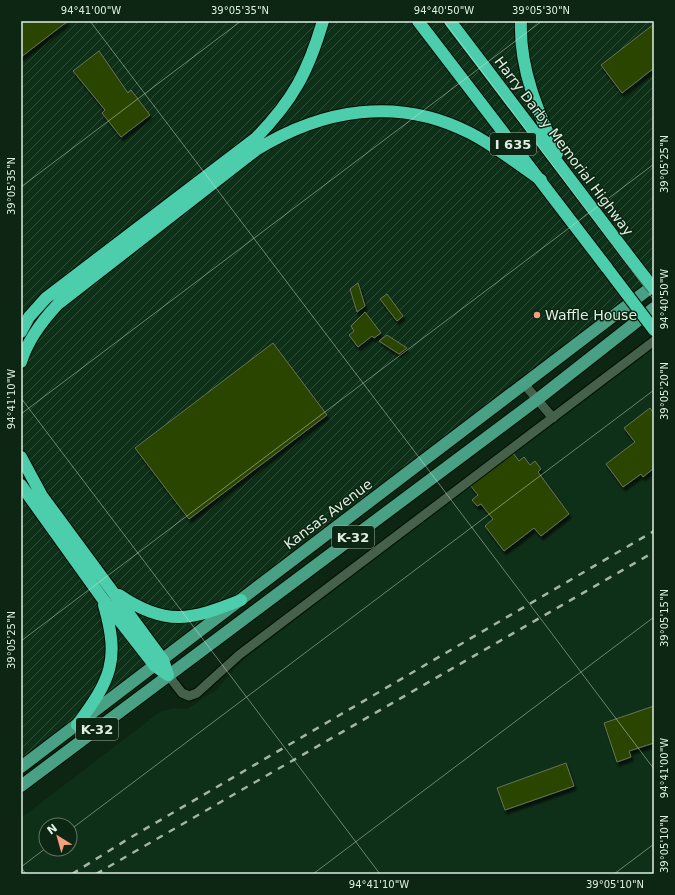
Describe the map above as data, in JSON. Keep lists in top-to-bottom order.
{
  "streets": {
    "highway": ["I 635", "Harry Darby Memorial Highway"],
    "main road": ["Kansas Avenue", "K-32"]
  },
  "places": ["Waffle House"],
  "north": "top left",
  "coordinates": [
    "94°41'00\"W",
    "39°05'35\"N",
    "94°40'50\"W",
    "39°05'30\"N",
    "39°05'25\"N",
    "39°05'20\"N",
    "94°41'10\"W",
    "39°05'15\"N",
    "39°05'10\"N"
  ]
}
